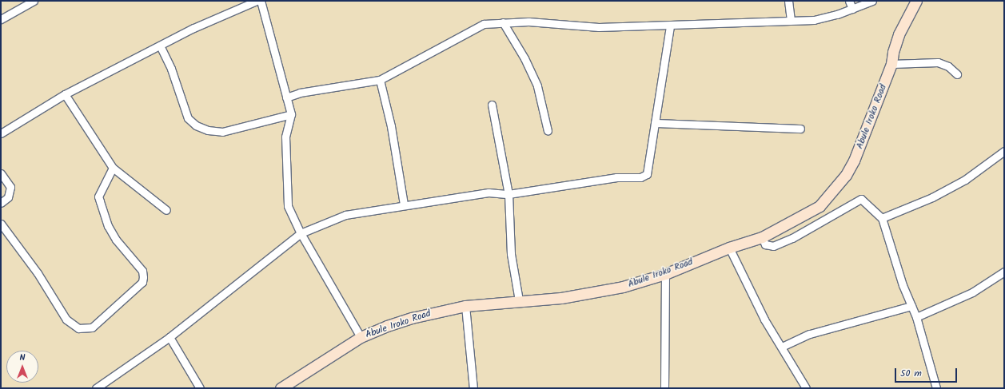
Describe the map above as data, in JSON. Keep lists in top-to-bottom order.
{
  "streets": {
    "street": ["Abule Iroko Road"]
  },
  "scale_bar": "50 m",
  "north": "top"
}
